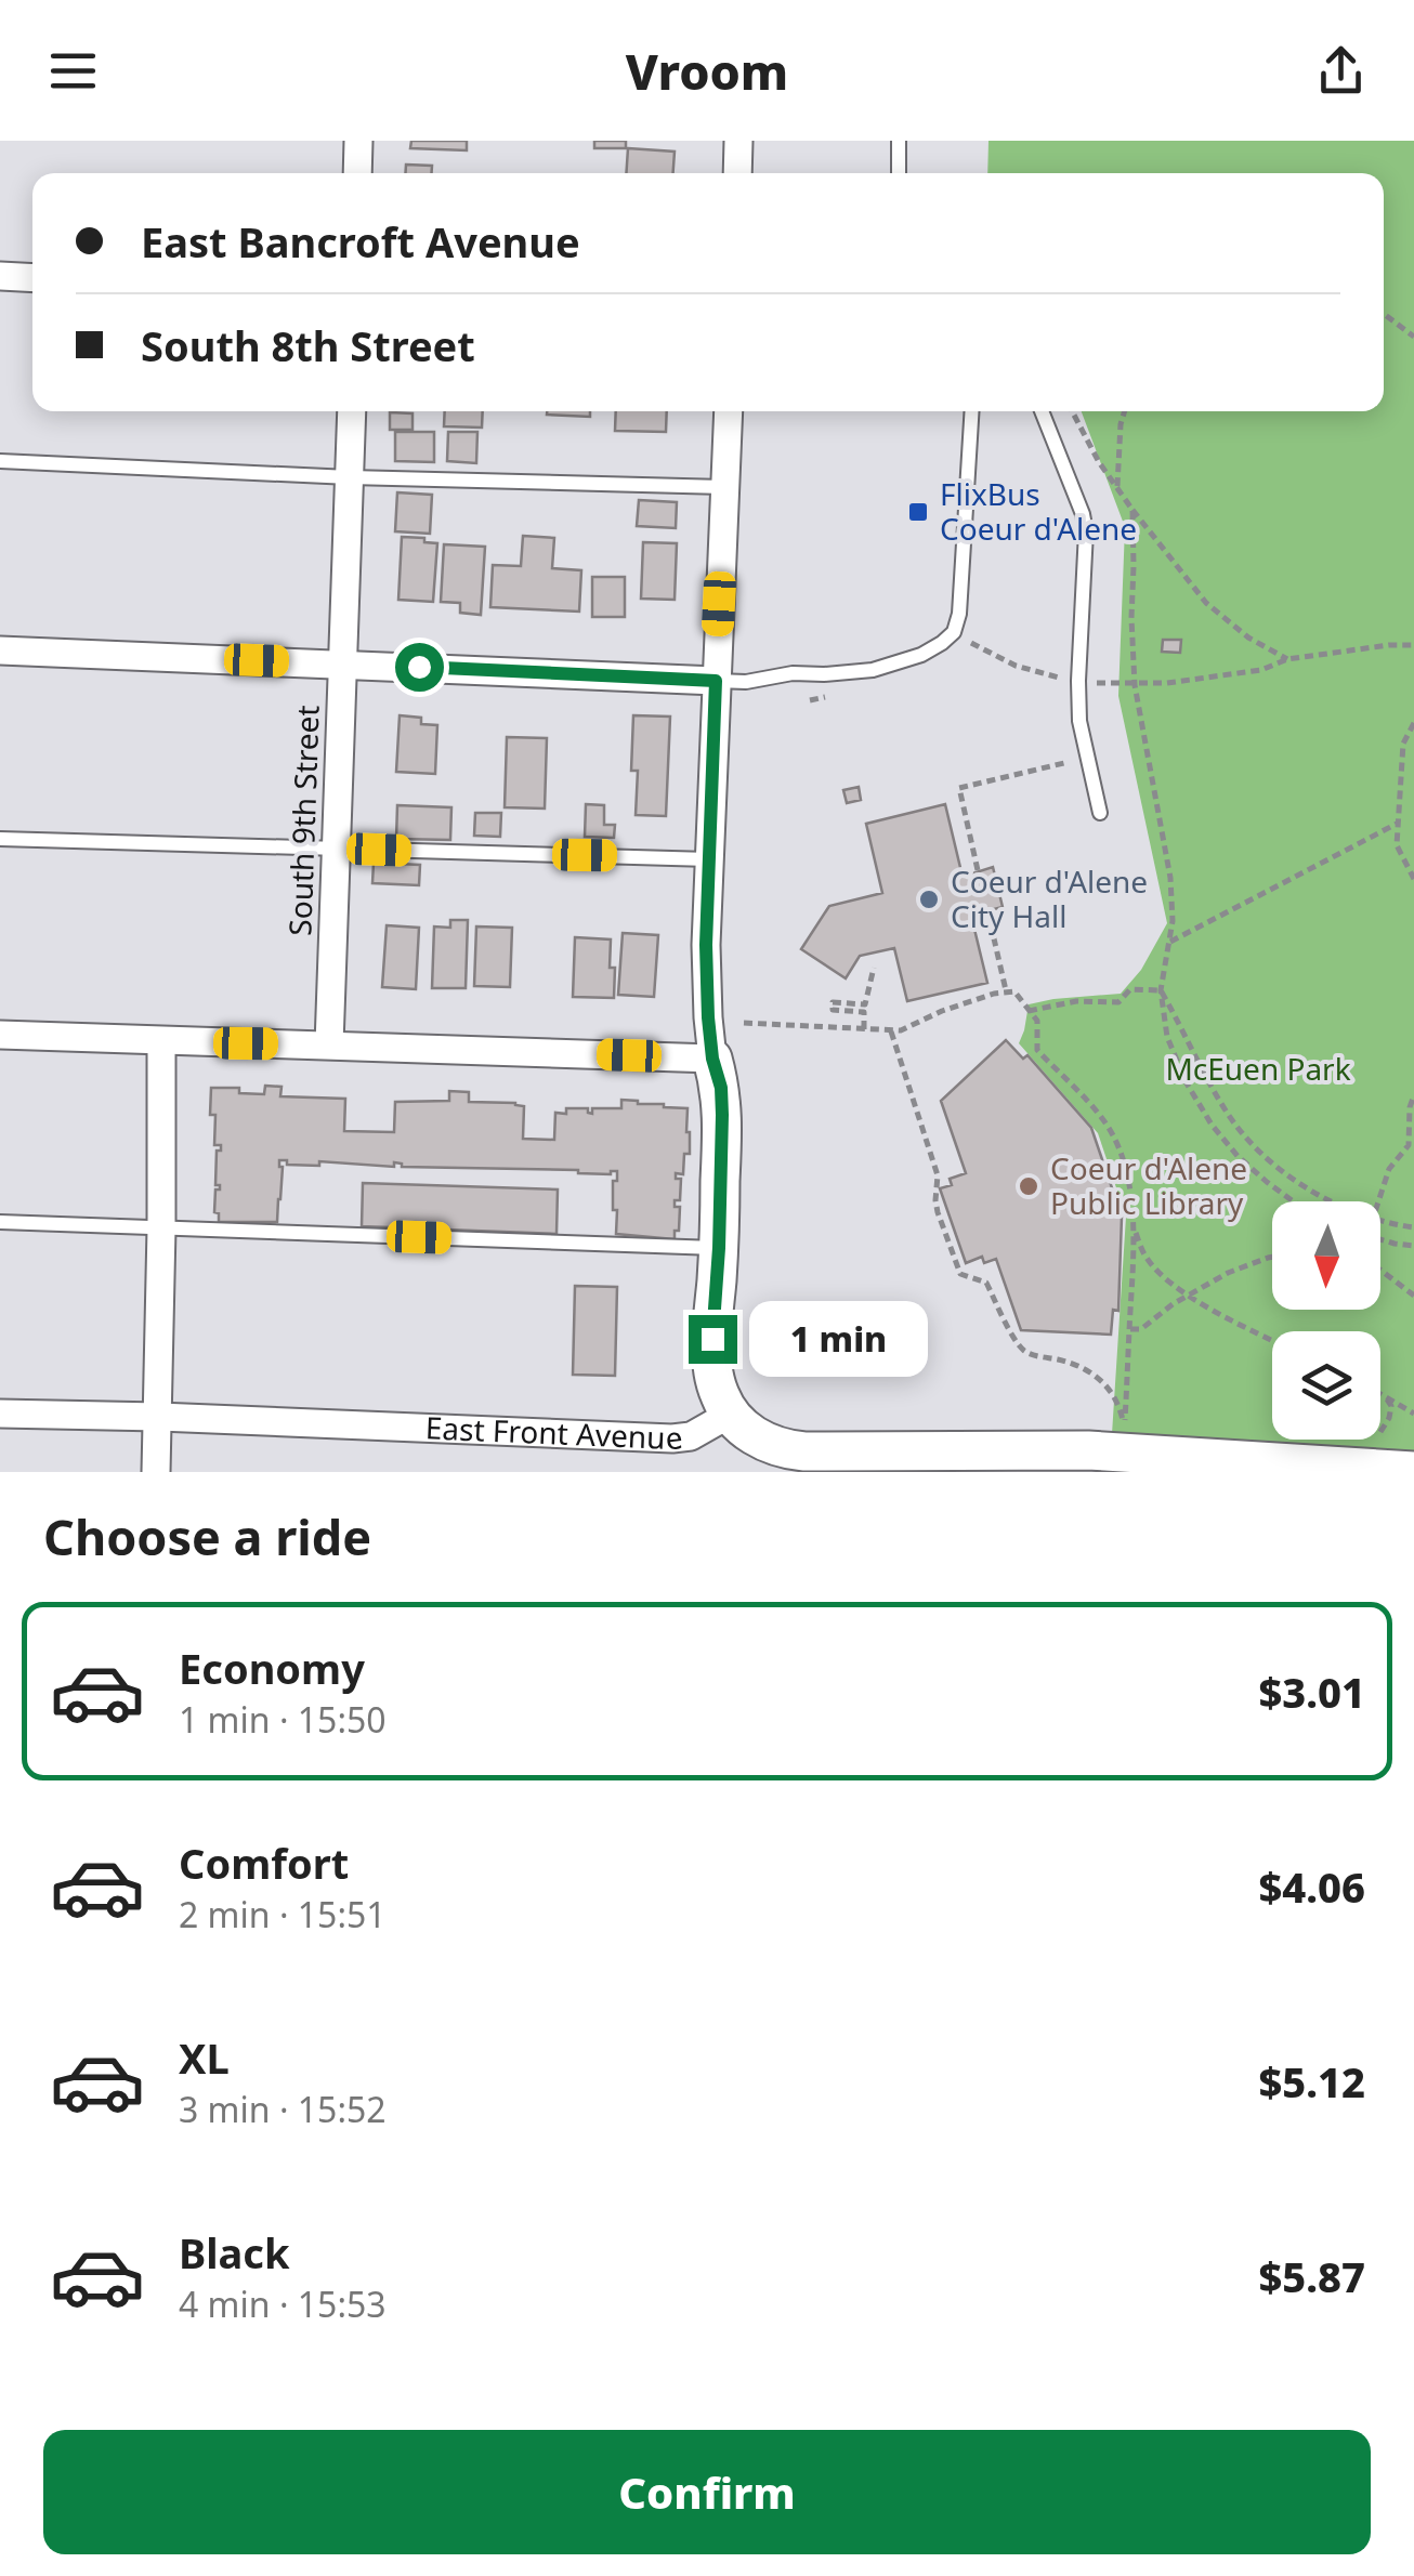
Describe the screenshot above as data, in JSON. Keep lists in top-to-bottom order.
{
  "streets": {
    "street": ["South 9th Street", "East Front Avenue"]
  },
  "parks": ["McEuen Park"],
  "places": {
    "transit": ["FlixBus Coeur d'Alene"],
    "other": ["Coeur d'Alene City Hall", "Coeur d'Alene Public Library"]
  },
  "north": "bottom",
  "page": {
    "header": "Vroom",
    "banner": ["East Bancroft Avenue", "South 8th Street"],
    "bubble": "1 min",
    "heading": "Choose a ride",
    "list": [
      {
        "name": "Economy",
        "note": "1 min · 15:50",
        "value": "$3.01"
      },
      {
        "name": "Comfort",
        "note": "2 min · 15:51",
        "value": "$4.06"
      },
      {
        "name": "XL",
        "note": "3 min · 15:52",
        "value": "$5.12"
      },
      {
        "name": "Black",
        "note": "4 min · 15:53",
        "value": "$5.87"
      }
    ],
    "buttons": "Confirm"
  }
}
